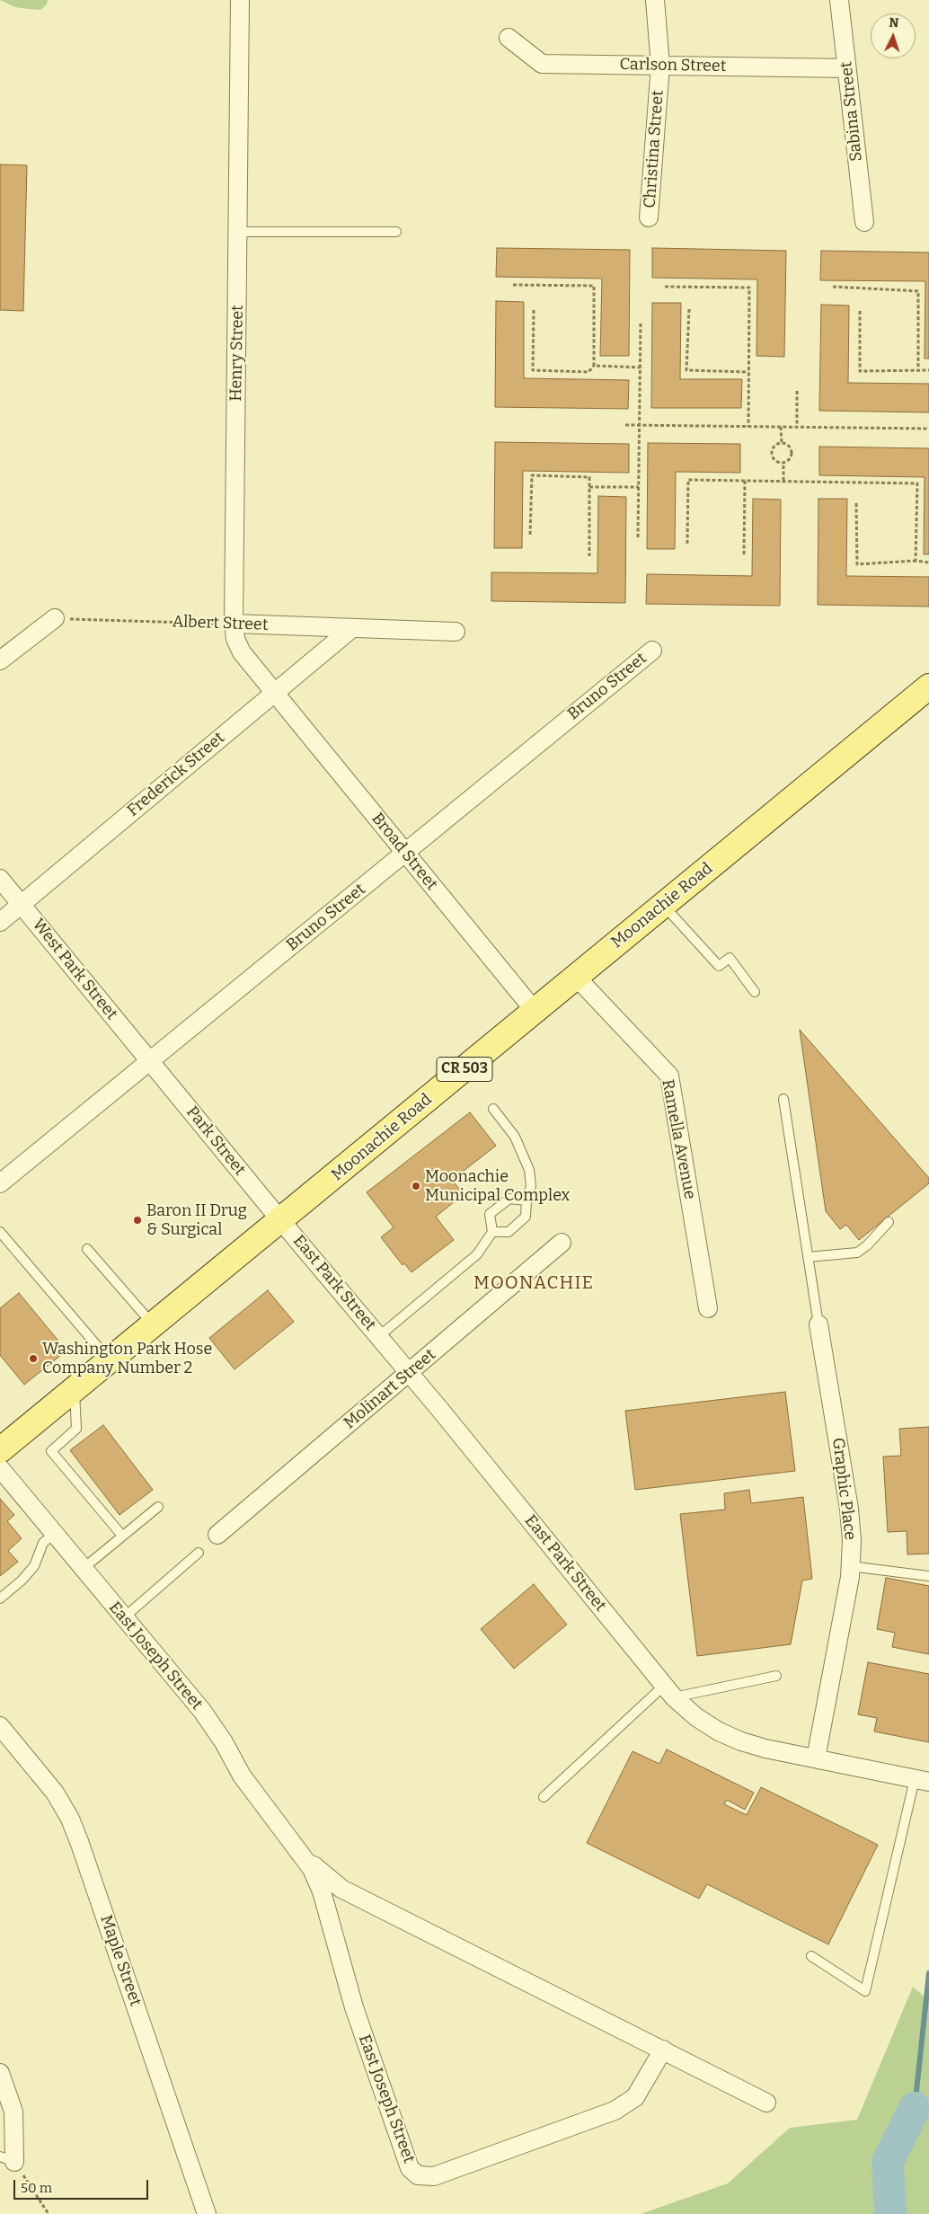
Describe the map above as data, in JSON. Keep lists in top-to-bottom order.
{
  "streets": {
    "main road": ["Moonachie Road", "CR 503"],
    "street": [
      "Carlson Street",
      "Sabina Street",
      "Christina Street",
      "Henry Street",
      "Albert Street",
      "Bruno Street",
      "Frederick Street",
      "Broad Street",
      "West Park Street",
      "Ramella Avenue",
      "Park Street",
      "East Park Street",
      "Molinart Street",
      "Graphic Place",
      "East Joseph Street",
      "Maple Street"
    ]
  },
  "crossings": [
    ["Carlson Street", "Sabina Street"],
    ["Carlson Street", "Christina Street"],
    ["Henry Street", "Albert Street"],
    ["Henry Street", "Frederick Street"],
    ["Henry Street", "Broad Street"],
    ["Albert Street", "Frederick Street"],
    ["Bruno Street", "Broad Street"],
    ["Bruno Street", "West Park Street"],
    ["Bruno Street", "Park Street"],
    ["Frederick Street", "Broad Street"],
    ["Frederick Street", "West Park Street"],
    ["Broad Street", "Moonachie Road"],
    ["Moonachie Road", "Ramella Avenue"],
    ["Moonachie Road", "Park Street"],
    ["Moonachie Road", "East Park Street"],
    ["West Park Street", "Park Street"],
    ["Park Street", "East Park Street"],
    ["East Park Street", "Molinart Street"],
    ["East Park Street", "Graphic Place"]
  ],
  "districts": ["MOONACHIE"],
  "places": ["Moonachie Municipal Complex", "Baron II Drug & Surgical", "Washington Park Hose Company Number 2"],
  "scale_bar": "50 m",
  "north": "top"
}
